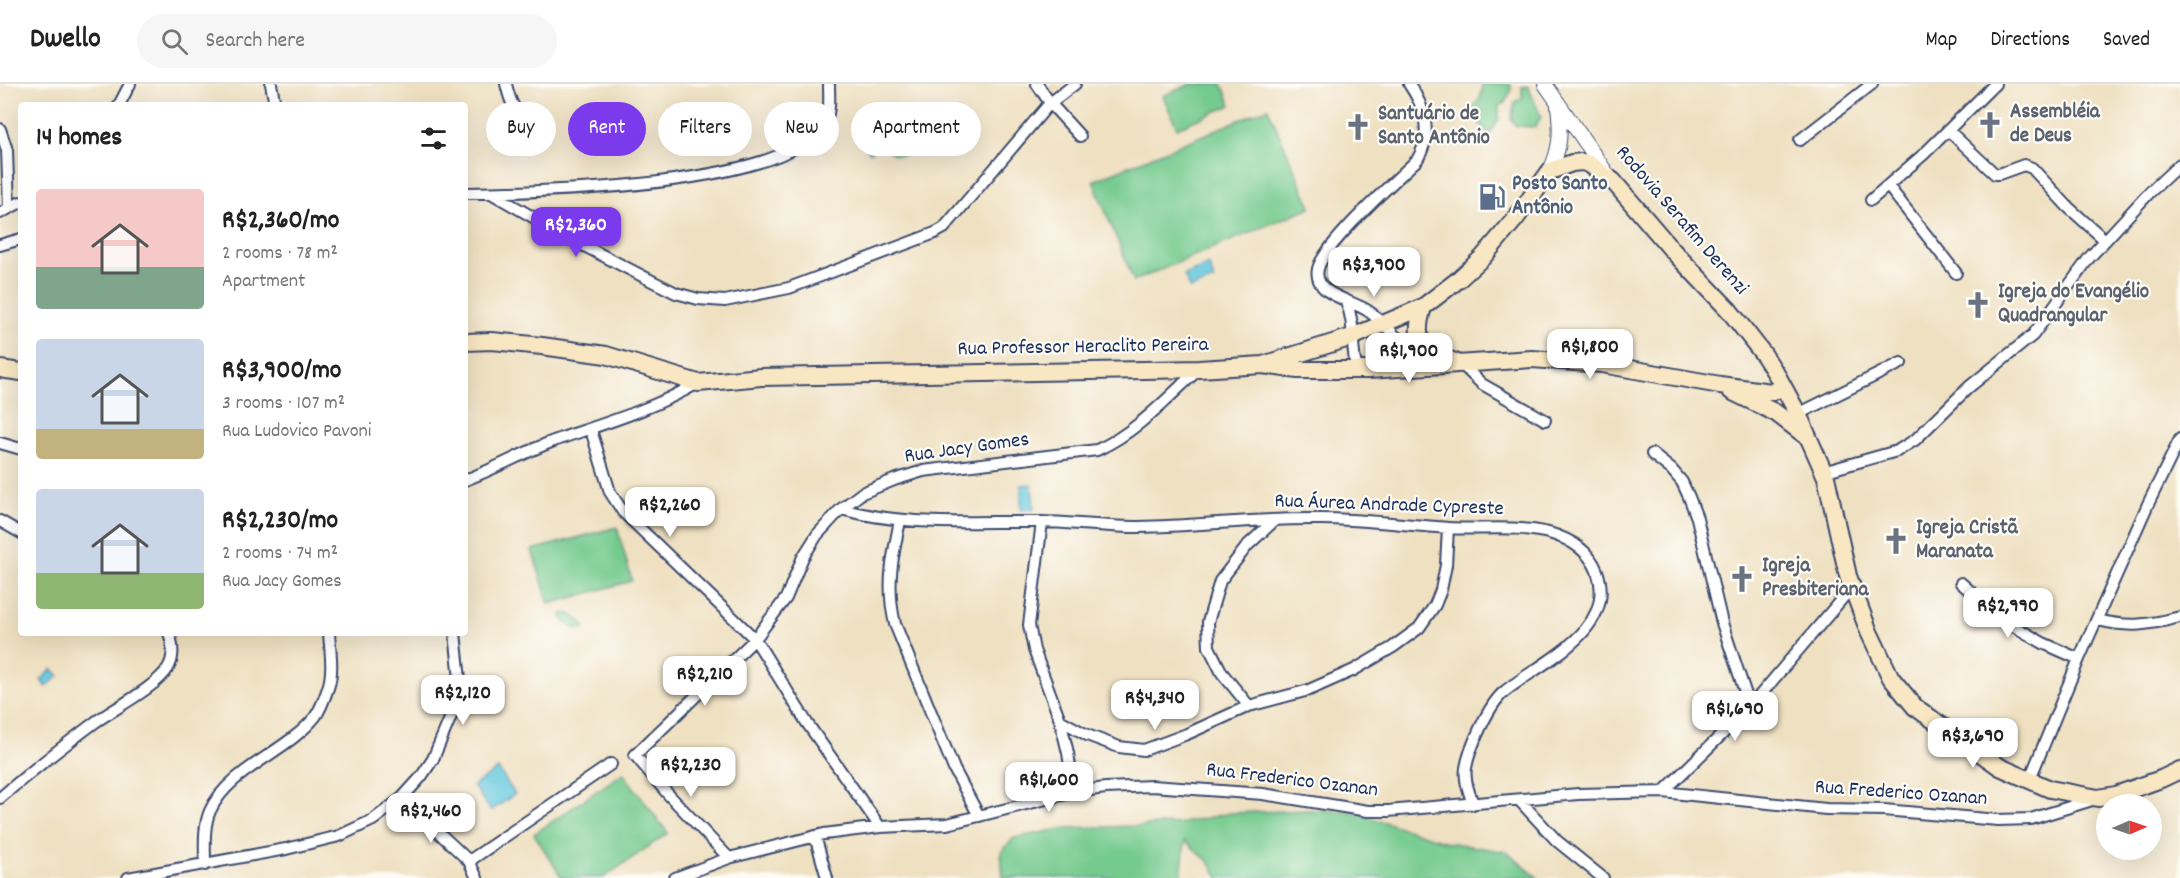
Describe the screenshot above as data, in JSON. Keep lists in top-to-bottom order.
{
  "streets": {
    "main road": ["Rodovia Serafim Derenzi", "Rua Professor Heraclito Pereira"],
    "street": ["Rua Jacy Gomes", "Rua Áurea Andrade Cypreste", "Rua Frederico Ozanan"]
  },
  "crossings": [
    ["Rodovia Serafim Derenzi", "Rua Professor Heraclito Pereira"],
    ["Rua Professor Heraclito Pereira", "Rua Jacy Gomes"],
    ["Rua Jacy Gomes", "Rua Áurea Andrade Cypreste"],
    ["Rua Jacy Gomes", "Rua Frederico Ozanan"],
    ["Rua Áurea Andrade Cypreste", "Rua Frederico Ozanan"]
  ],
  "places": {
    "church": [
      "Assembléia de Deus",
      "Santuário de Santo Antônio",
      "Igreja do Evangélio Quadrangular",
      "Igreja Cristã Maranata",
      "Igreja Presbiteriana"
    ],
    "fuel station": ["Posto Santo Antônio"]
  },
  "north": "right",
  "page": {
    "header": "Dwello",
    "search": "Search here",
    "nav": ["Map", "Directions", "Saved"],
    "chip": [
      "Buy",
      "Rent",
      "Filters",
      "New",
      "Apartment"
    ],
    "heading": "14 homes",
    "list": [
      {
        "name": "R$2,360/mo",
        "note": "2 rooms · 78 m² · Apartment"
      },
      {
        "name": "R$3,900/mo",
        "note": "3 rooms · 107 m² · Rua Ludovico Pavoni"
      },
      {
        "name": "R$2,230/mo",
        "note": "2 rooms · 74 m² · Rua Jacy Gomes"
      }
    ],
    "price": [
      "R$2,360",
      "R$3,900",
      "R$1,800",
      "R$1,900",
      "R$2,260",
      "R$2,990",
      "R$2,210",
      "R$2,120",
      "R$4,340",
      "R$1,690",
      "R$3,690",
      "R$2,230",
      "R$1,600",
      "R$2,460"
    ]
  }
}
